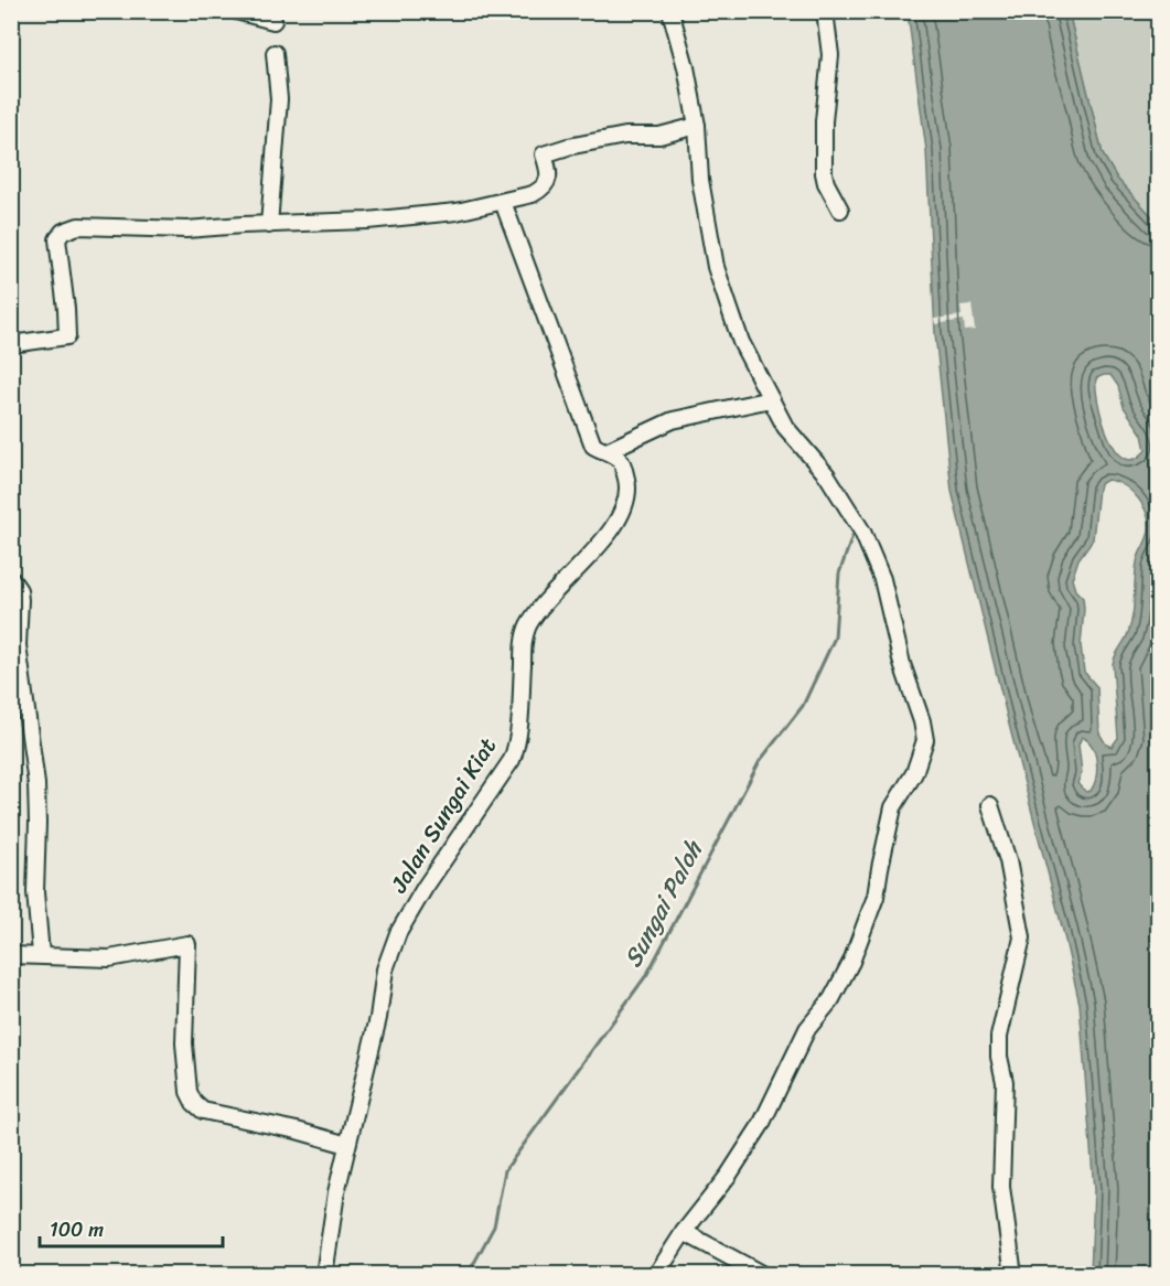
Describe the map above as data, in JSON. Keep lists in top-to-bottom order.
{
  "streets": {
    "street": ["Jalan Sungai Kiat"]
  },
  "water": ["Sungai Paloh"],
  "scale_bar": "100 m"
}
